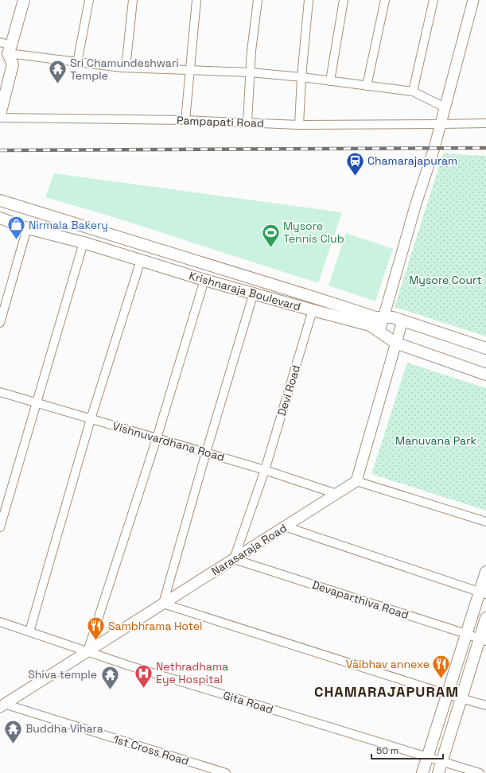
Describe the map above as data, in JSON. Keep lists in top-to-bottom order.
{
  "streets": {
    "main road": ["Krishnaraja Boulevard"],
    "street": [
      "Pampapati Road",
      "Devi Road",
      "Vishnuvardhana Road",
      "Narasaraja Road",
      "Devaparthiva Road",
      "Gita Road",
      "1st Cross Road"
    ]
  },
  "crossings": [
    ["Krishnaraja Boulevard", "Devi Road"],
    ["Devi Road", "Vishnuvardhana Road"],
    ["Devi Road", "Narasaraja Road"],
    ["Devi Road", "Devaparthiva Road"],
    ["Vishnuvardhana Road", "Narasaraja Road"],
    ["Narasaraja Road", "Devaparthiva Road"],
    ["Narasaraja Road", "Gita Road"],
    ["Narasaraja Road", "1st Cross Road"]
  ],
  "districts": ["CHAMARAJAPURAM"],
  "parks": ["Mysore Court", "Manuvana Park"],
  "places": {
    "temple": ["Sri Chamundeshwari Temple", "Shiva temple", "Buddha Vihara"],
    "station": ["Chamarajapuram"],
    "shop": ["Nirmala Bakery"],
    "sports": ["Mysore Tennis Club"],
    "restaurant": ["Sambhrama Hotel", "Vaibhav annexe"],
    "hospital": ["Nethradhama Eye Hospital"]
  },
  "scale_bar": "50 m"
}
